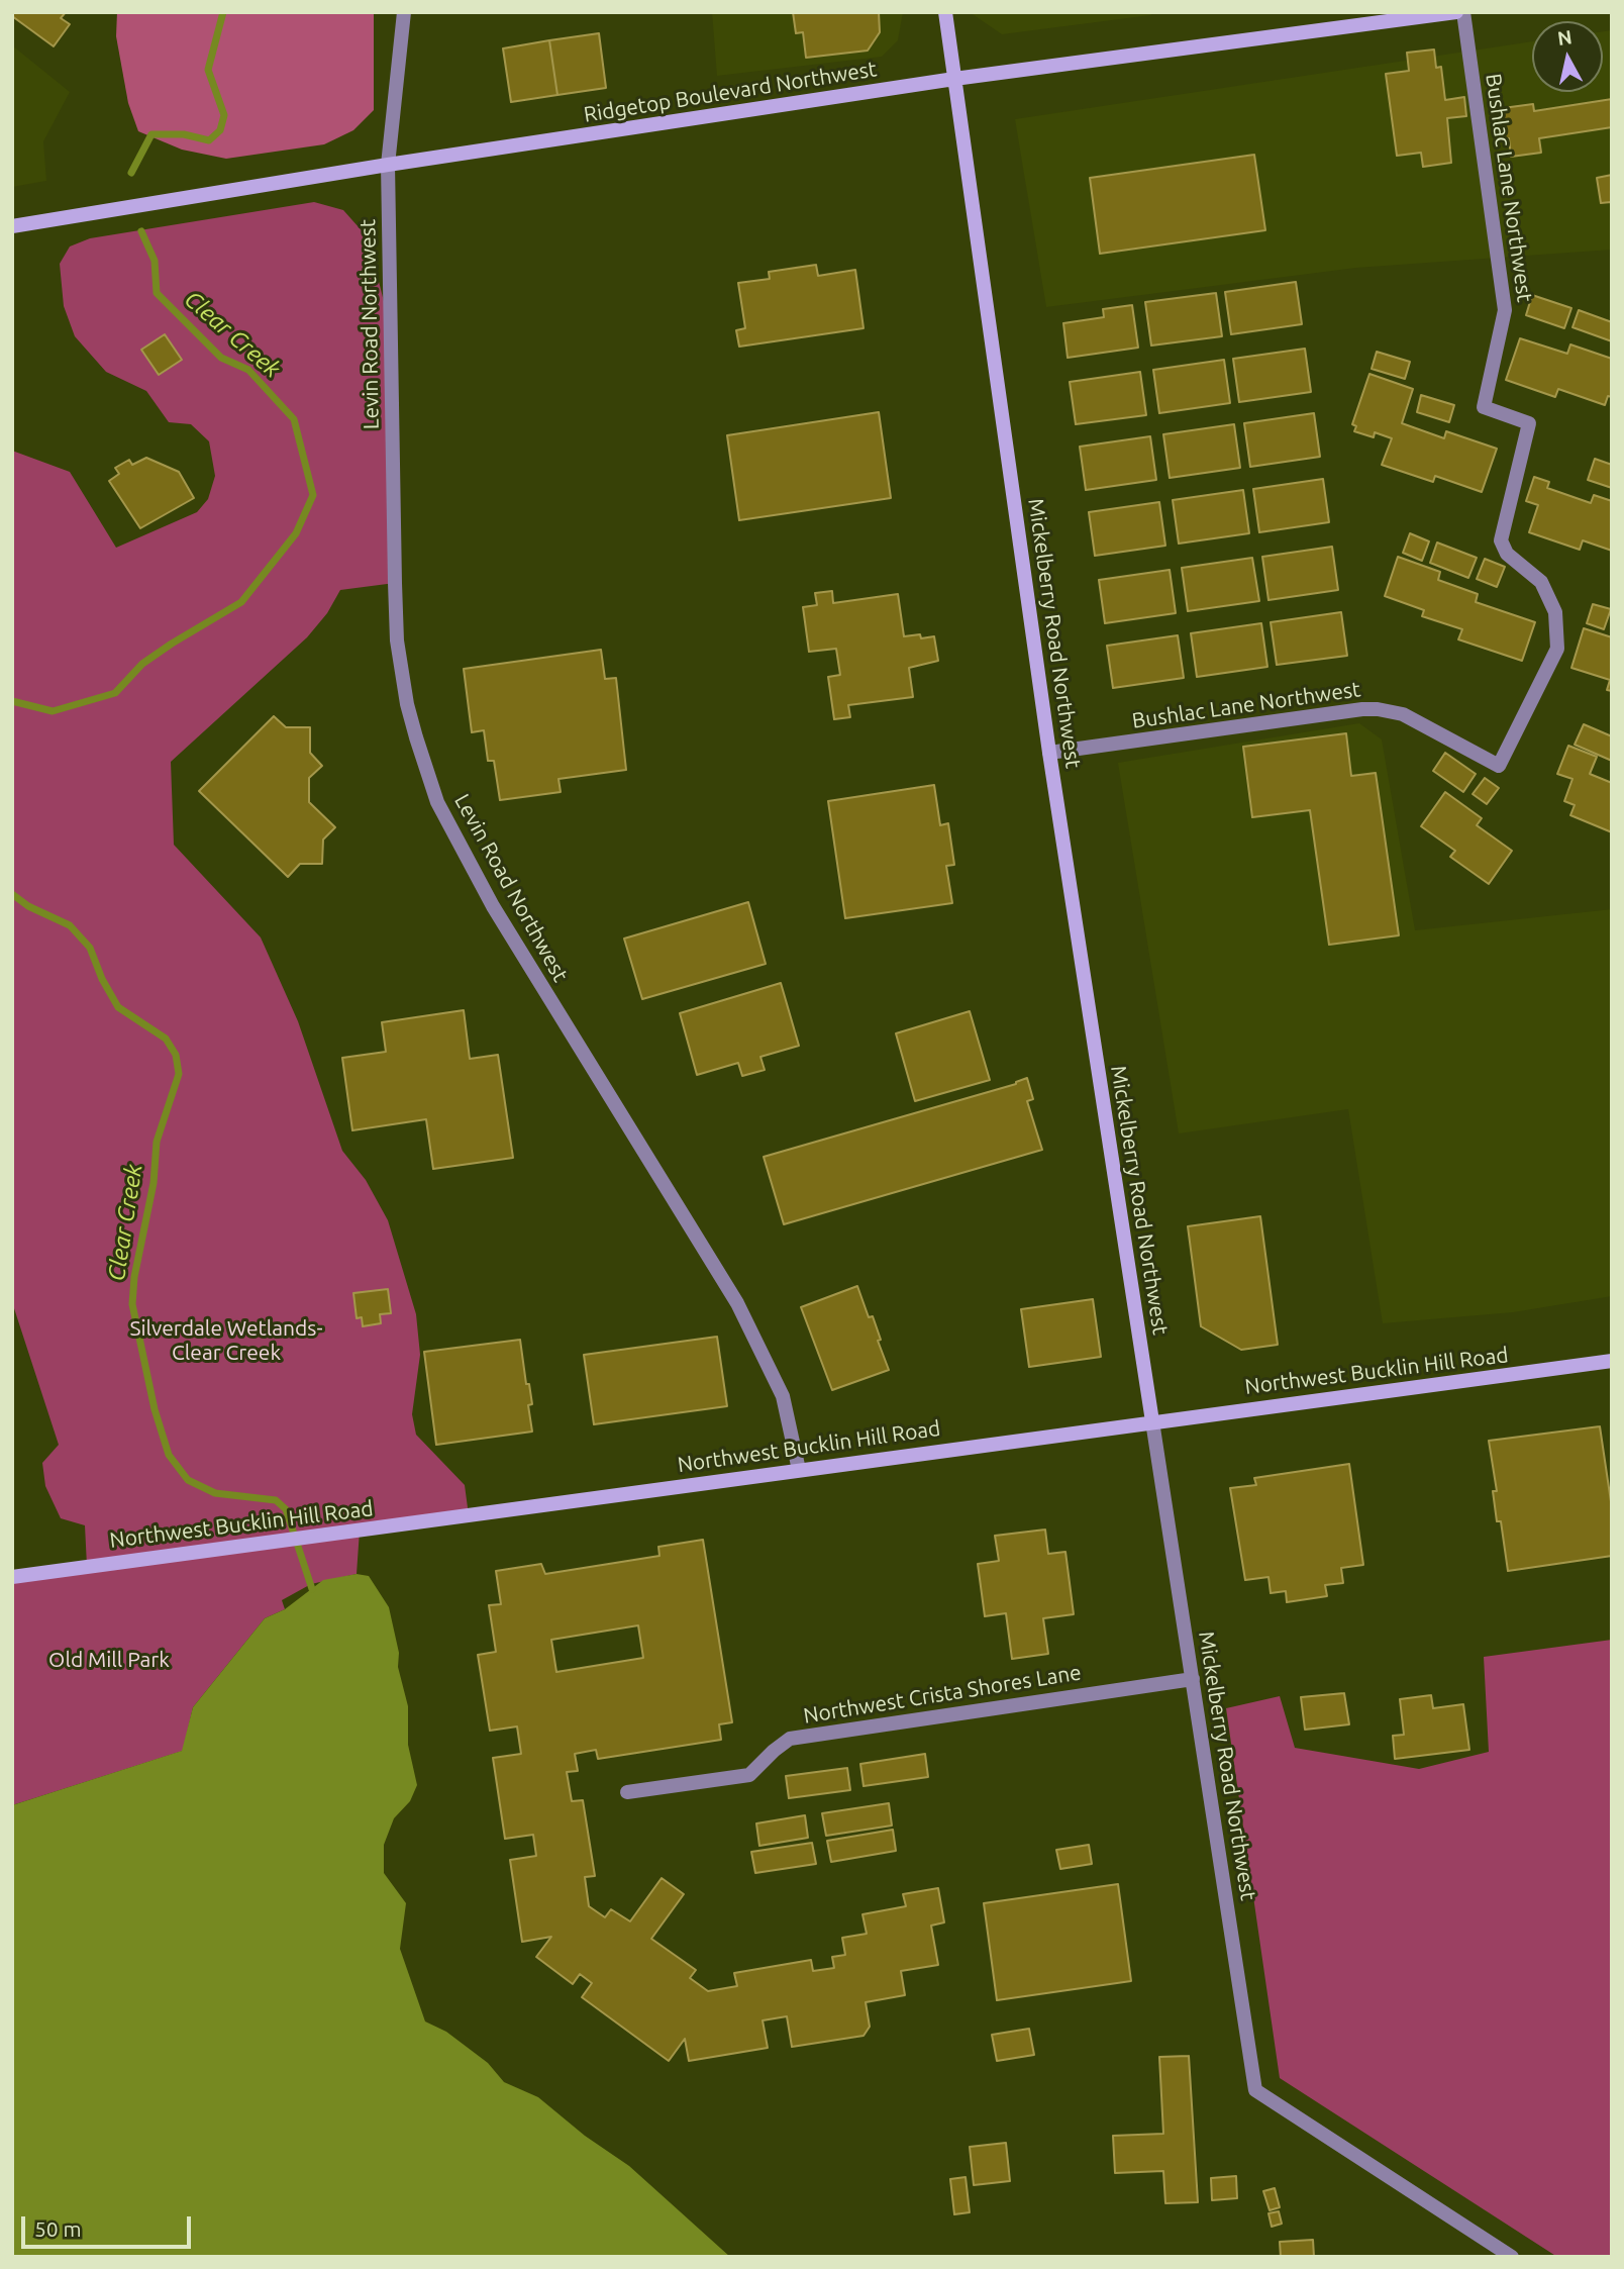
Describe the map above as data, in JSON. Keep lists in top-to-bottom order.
{
  "streets": {
    "main road": ["Ridgetop Boulevard Northwest", "Mickelberry Road Northwest", "Northwest Bucklin Hill Road"],
    "street": ["Bushlac Lane Northwest", "Levin Road Northwest", "Northwest Crista Shores Lane"]
  },
  "crossings": [
    ["Ridgetop Boulevard Northwest", "Levin Road Northwest"],
    ["Ridgetop Boulevard Northwest", "Mickelberry Road Northwest"],
    ["Bushlac Lane Northwest", "Mickelberry Road Northwest"],
    ["Levin Road Northwest", "Northwest Bucklin Hill Road"],
    ["Mickelberry Road Northwest", "Northwest Bucklin Hill Road"],
    ["Mickelberry Road Northwest", "Northwest Crista Shores Lane"]
  ],
  "water": ["Clear Creek"],
  "parks": ["Silverdale Wetlands- Clear Creek", "Old Mill Park"],
  "scale_bar": "50 m",
  "north": "top"
}
